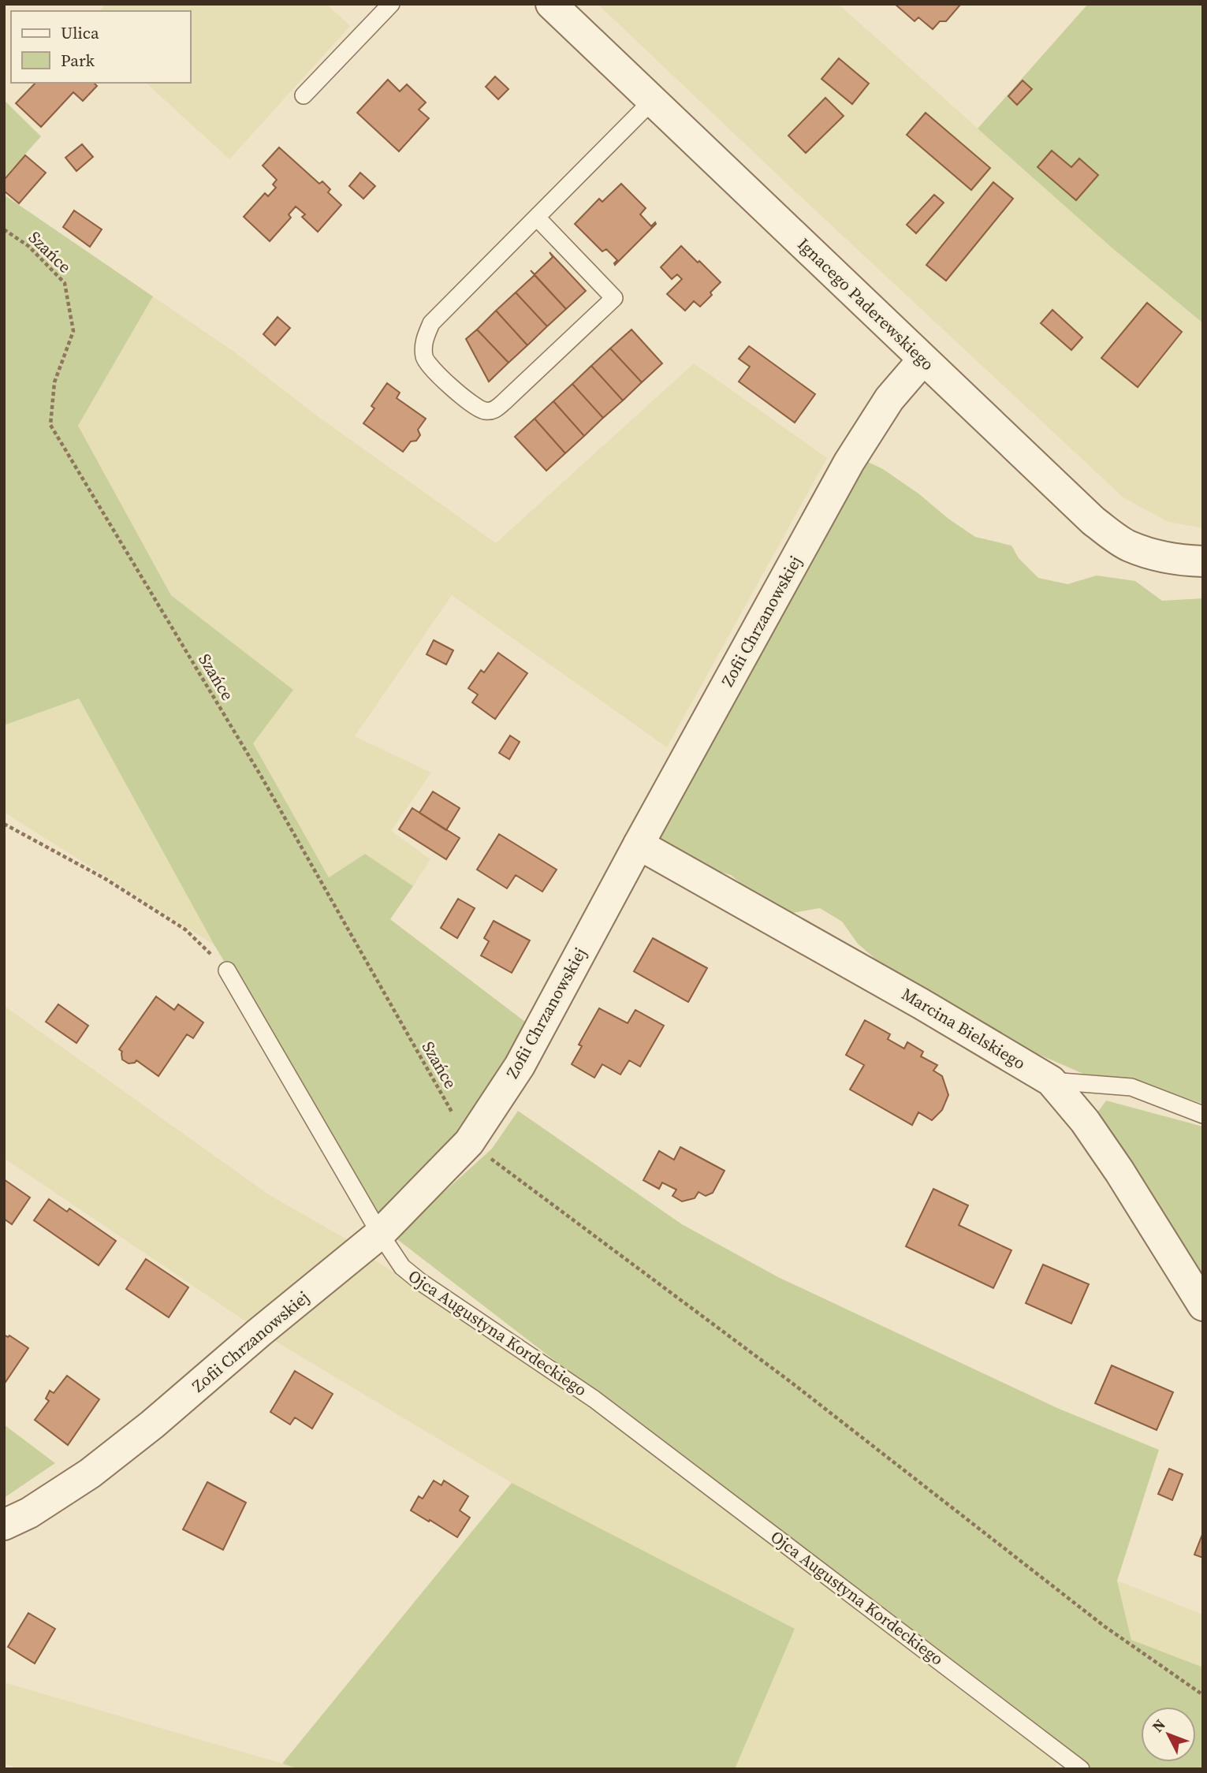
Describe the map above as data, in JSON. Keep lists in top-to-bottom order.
{
  "streets": {
    "street": ["Ignacego Paderewskiego", "Zofii Chrzanowskiej", "Marcina Bielskiego"],
    "lane": ["Ojca Augustyna Kordeckiego"],
    "path": ["Szańce"]
  },
  "crossings": [
    ["Szańce", "Zofii Chrzanowskiej"],
    ["Ignacego Paderewskiego", "Zofii Chrzanowskiej"],
    ["Zofii Chrzanowskiej", "Marcina Bielskiego"],
    ["Zofii Chrzanowskiej", "Ojca Augustyna Kordeckiego"]
  ],
  "legend": ["Ulica", "Park"],
  "north": "top left"
}
